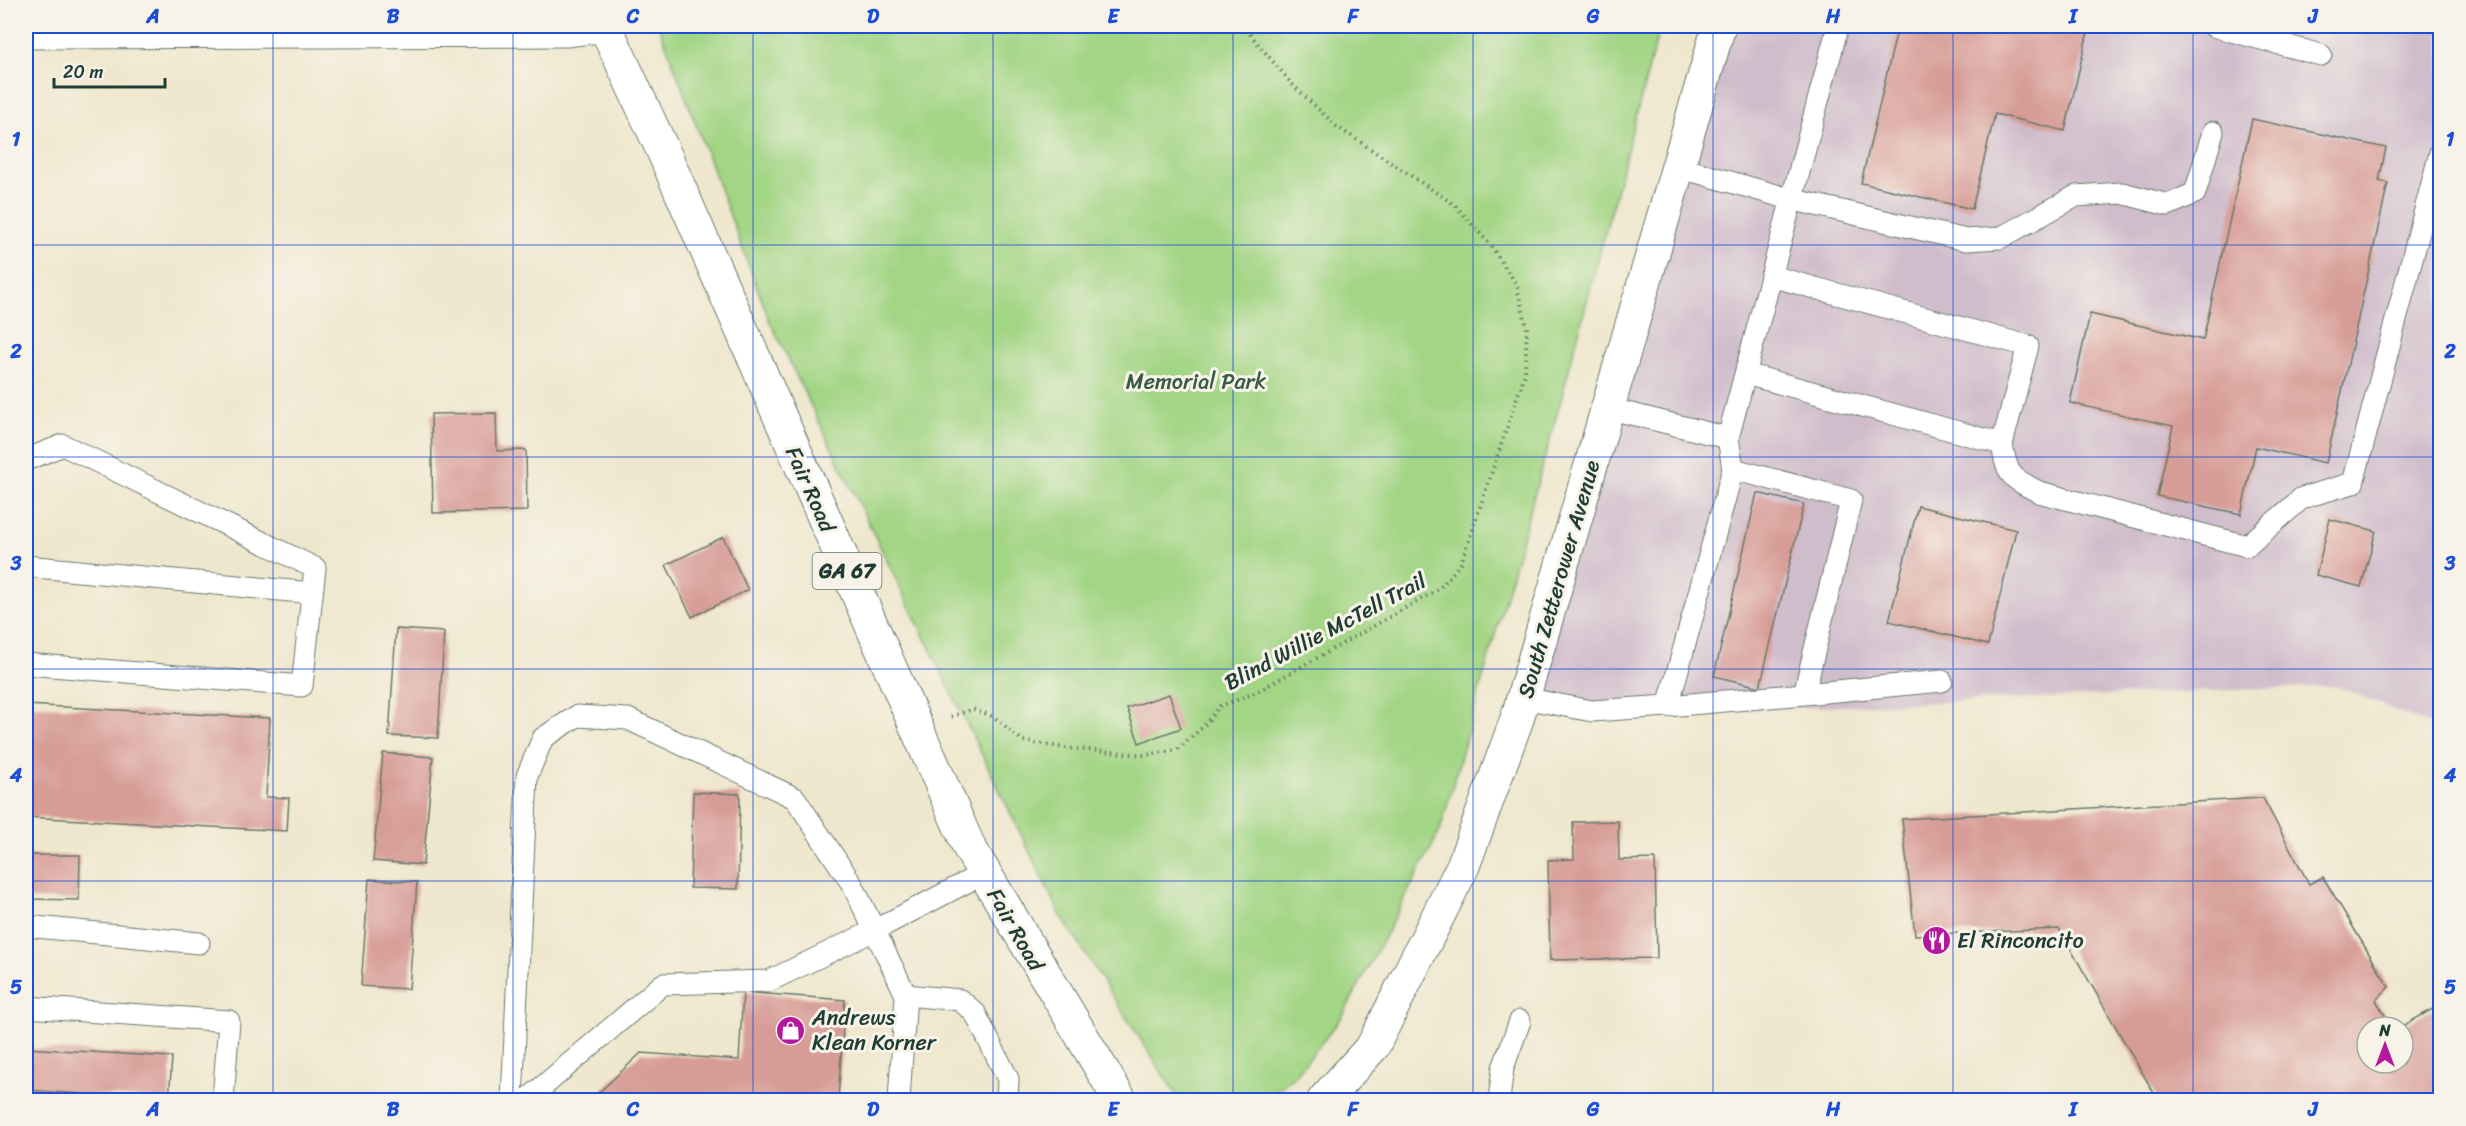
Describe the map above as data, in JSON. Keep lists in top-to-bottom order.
{
  "streets": {
    "street": ["Fair Road", "GA 67", "South Zetterower Avenue"],
    "path": ["Blind Willie McTell Trail"]
  },
  "crossings": [
    ["Fair Road", "Blind Willie McTell Trail"]
  ],
  "parks": ["Memorial Park"],
  "places": {
    "restaurant": ["El Rinconcito"],
    "shop": ["Andrews Klean Korner"]
  },
  "scale_bar": "20 m",
  "north": "top",
  "grid": {
    "columns": [
      "A",
      "B",
      "C",
      "D",
      "E",
      "F",
      "G",
      "H",
      "I",
      "J"
    ],
    "rows": [
      "1",
      "2",
      "3",
      "4",
      "5"
    ]
  }
}
